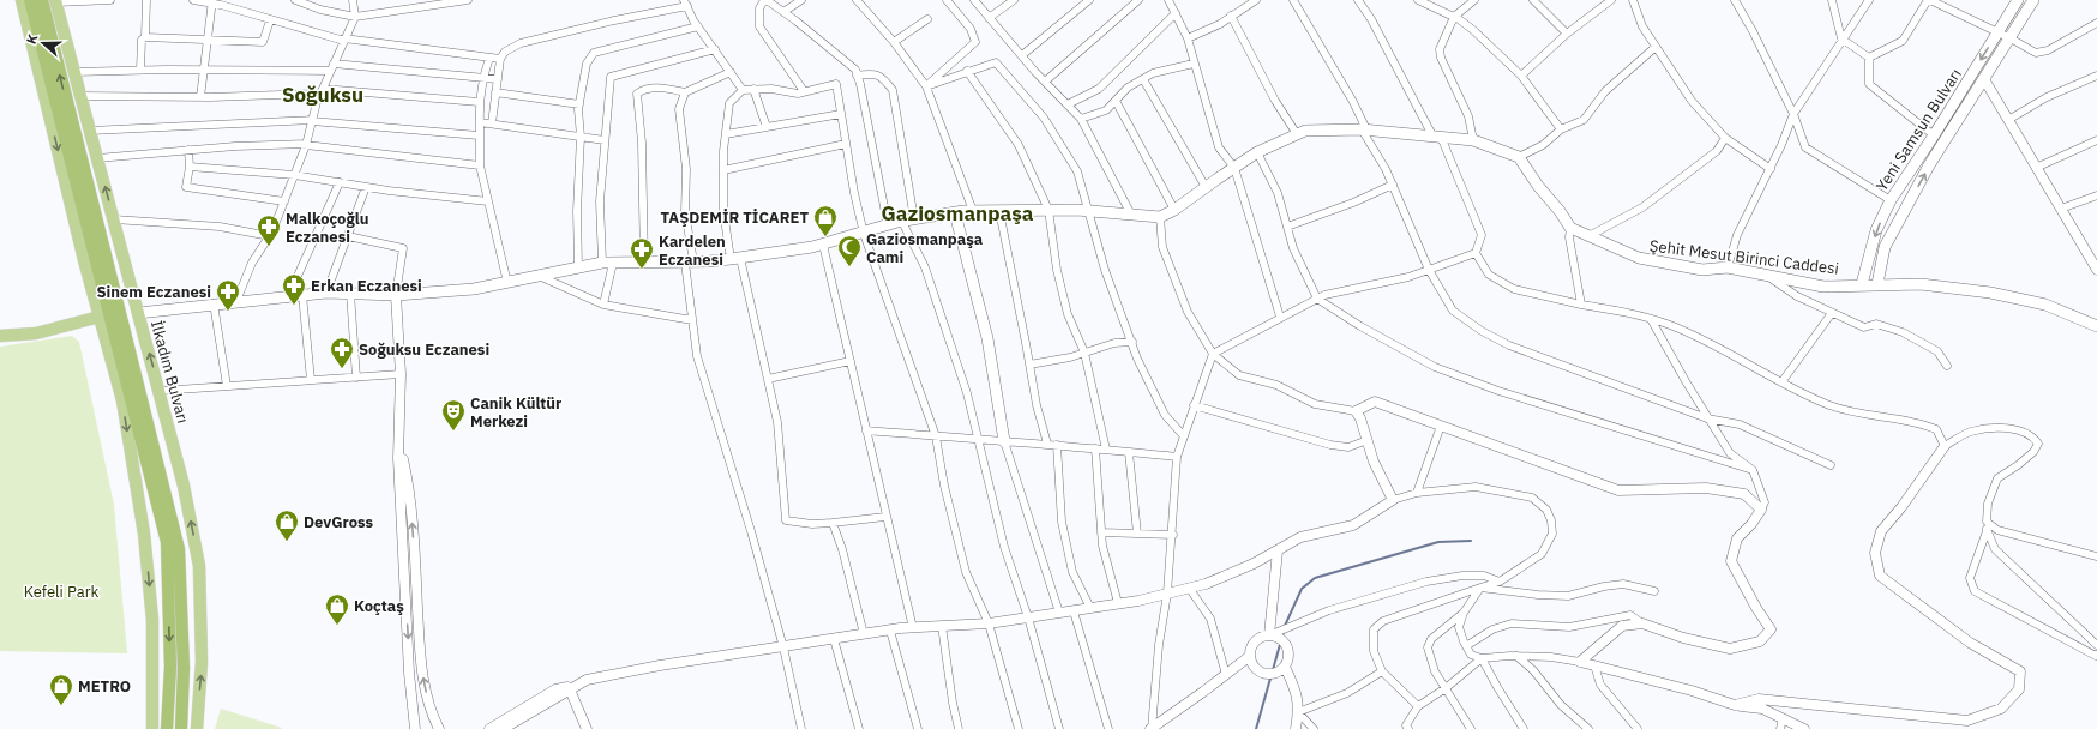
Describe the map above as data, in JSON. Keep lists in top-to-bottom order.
{
  "streets": {
    "main road": ["Yeni Samsun Bulvarı", "Şehit Mesut Birinci Caddesi", "İlkadım Bulvarı"]
  },
  "crossings": [
    ["Yeni Samsun Bulvarı", "Şehit Mesut Birinci Caddesi"]
  ],
  "districts": ["Soğuksu", "Gaziosmanpaşa"],
  "parks": ["Kefeli Park"],
  "places": {
    "shop": [
      "TAŞDEMİR TİCARET",
      "DevGross",
      "Koçtaş",
      "METRO"
    ],
    "pharmacy": [
      "Malkoçoğlu Eczanesi",
      "Kardelen Eczanesi",
      "Erkan Eczanesi",
      "Sinem Eczanesi",
      "Soğuksu Eczanesi"
    ],
    "mosque": ["Gaziosmanpaşa Cami"],
    "theatre": ["Canik Kültür Merkezi"]
  },
  "north": "left"
}
